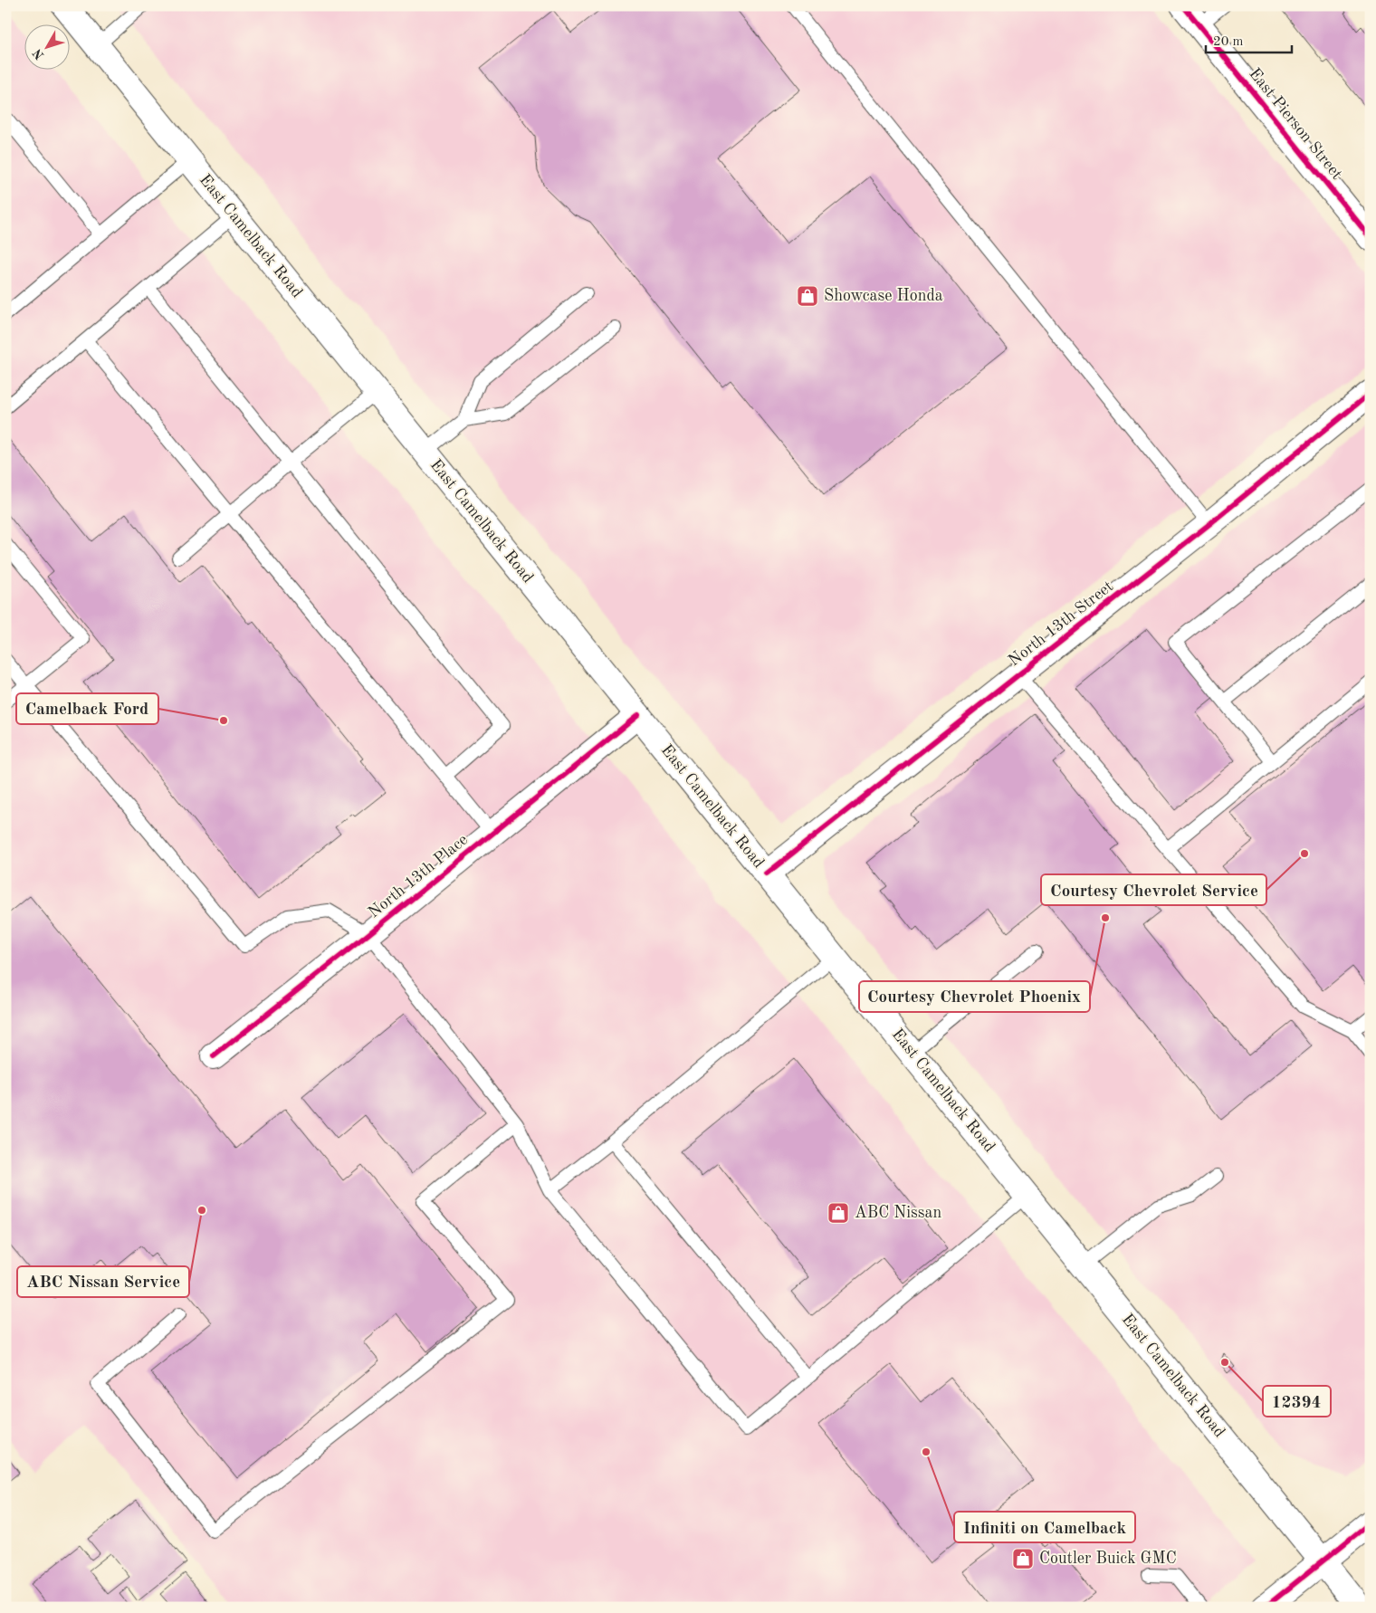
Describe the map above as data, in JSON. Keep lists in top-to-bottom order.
{
  "streets": {
    "main road": [
      "East Pierson Street",
      "East Camelback Road",
      "North 13th Street",
      "North 13th Place"
    ]
  },
  "crossings": [
    ["East Camelback Road", "North 13th Street"],
    ["East Camelback Road", "North 13th Place"]
  ],
  "places": {
    "shop": ["Showcase Honda", "ABC Nissan", "Coutler Buick GMC"],
    "other": [
      "Camelback Ford",
      "Courtesy Chevrolet Service",
      "Courtesy Chevrolet Phoenix",
      "ABC Nissan Service",
      "12394",
      "Infiniti on Camelback"
    ]
  },
  "scale_bar": "20 m",
  "north": "bottom left"
}
